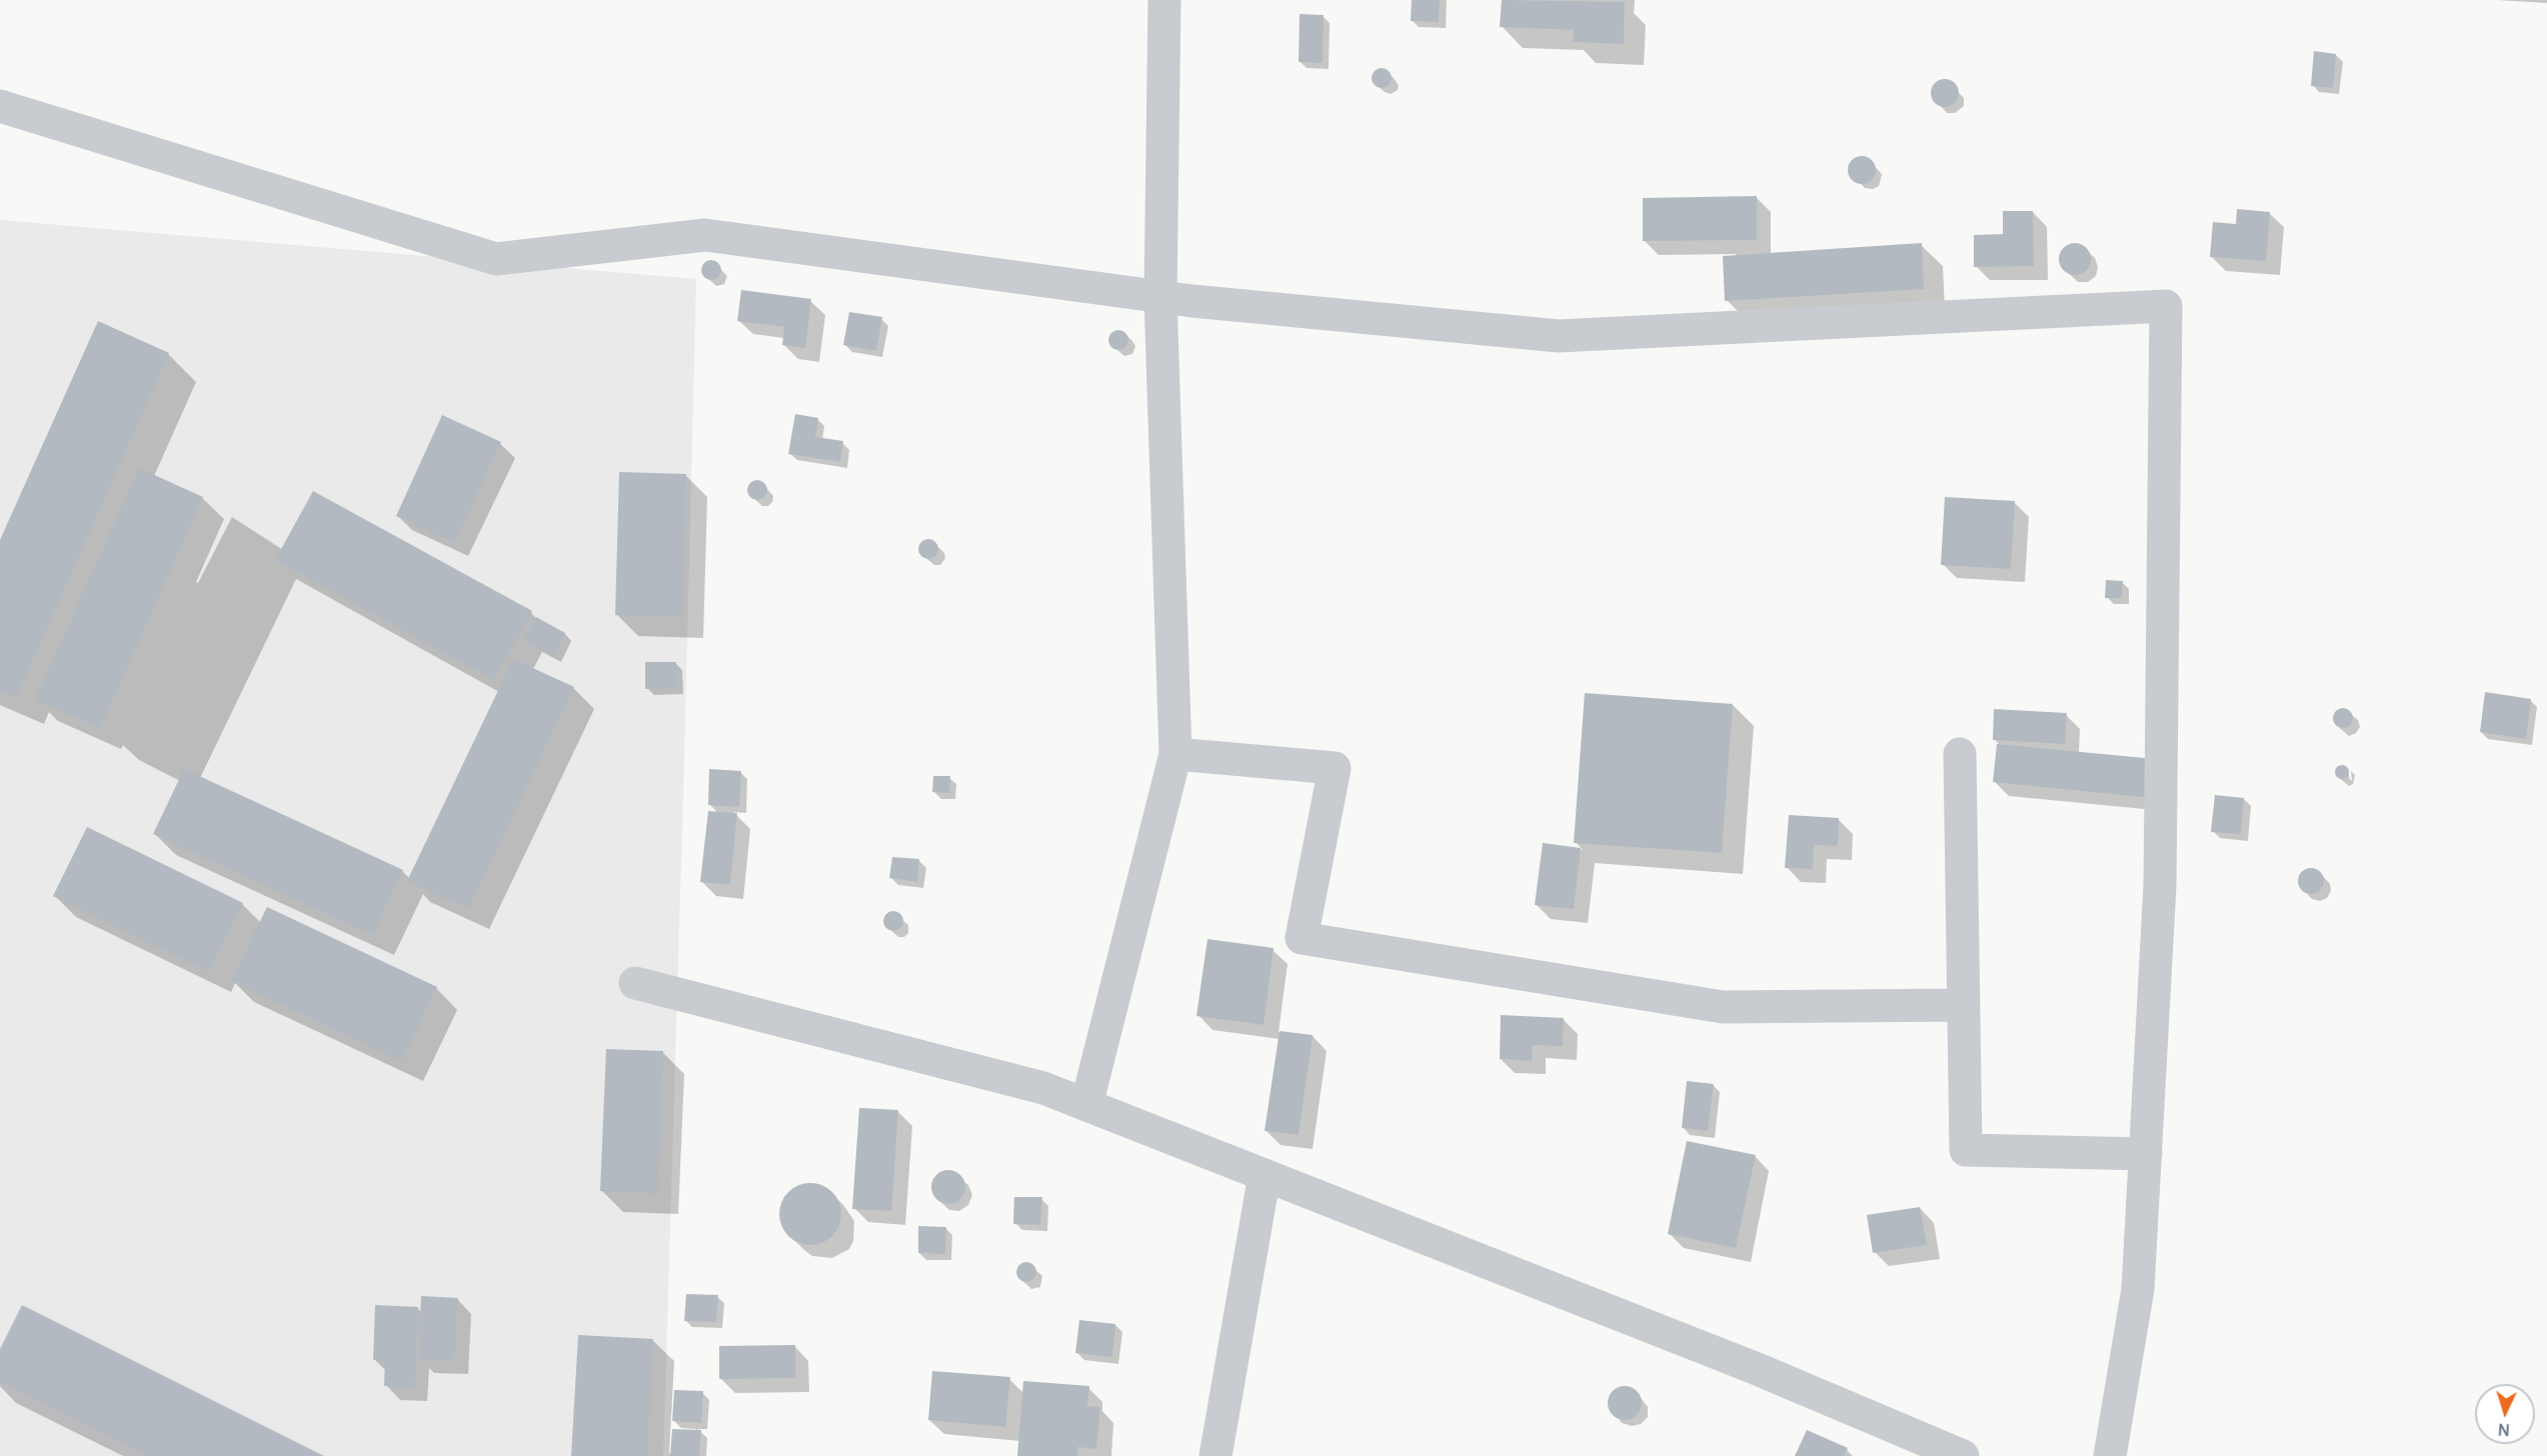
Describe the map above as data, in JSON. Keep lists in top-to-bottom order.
{
  "north": "bottom"
}
